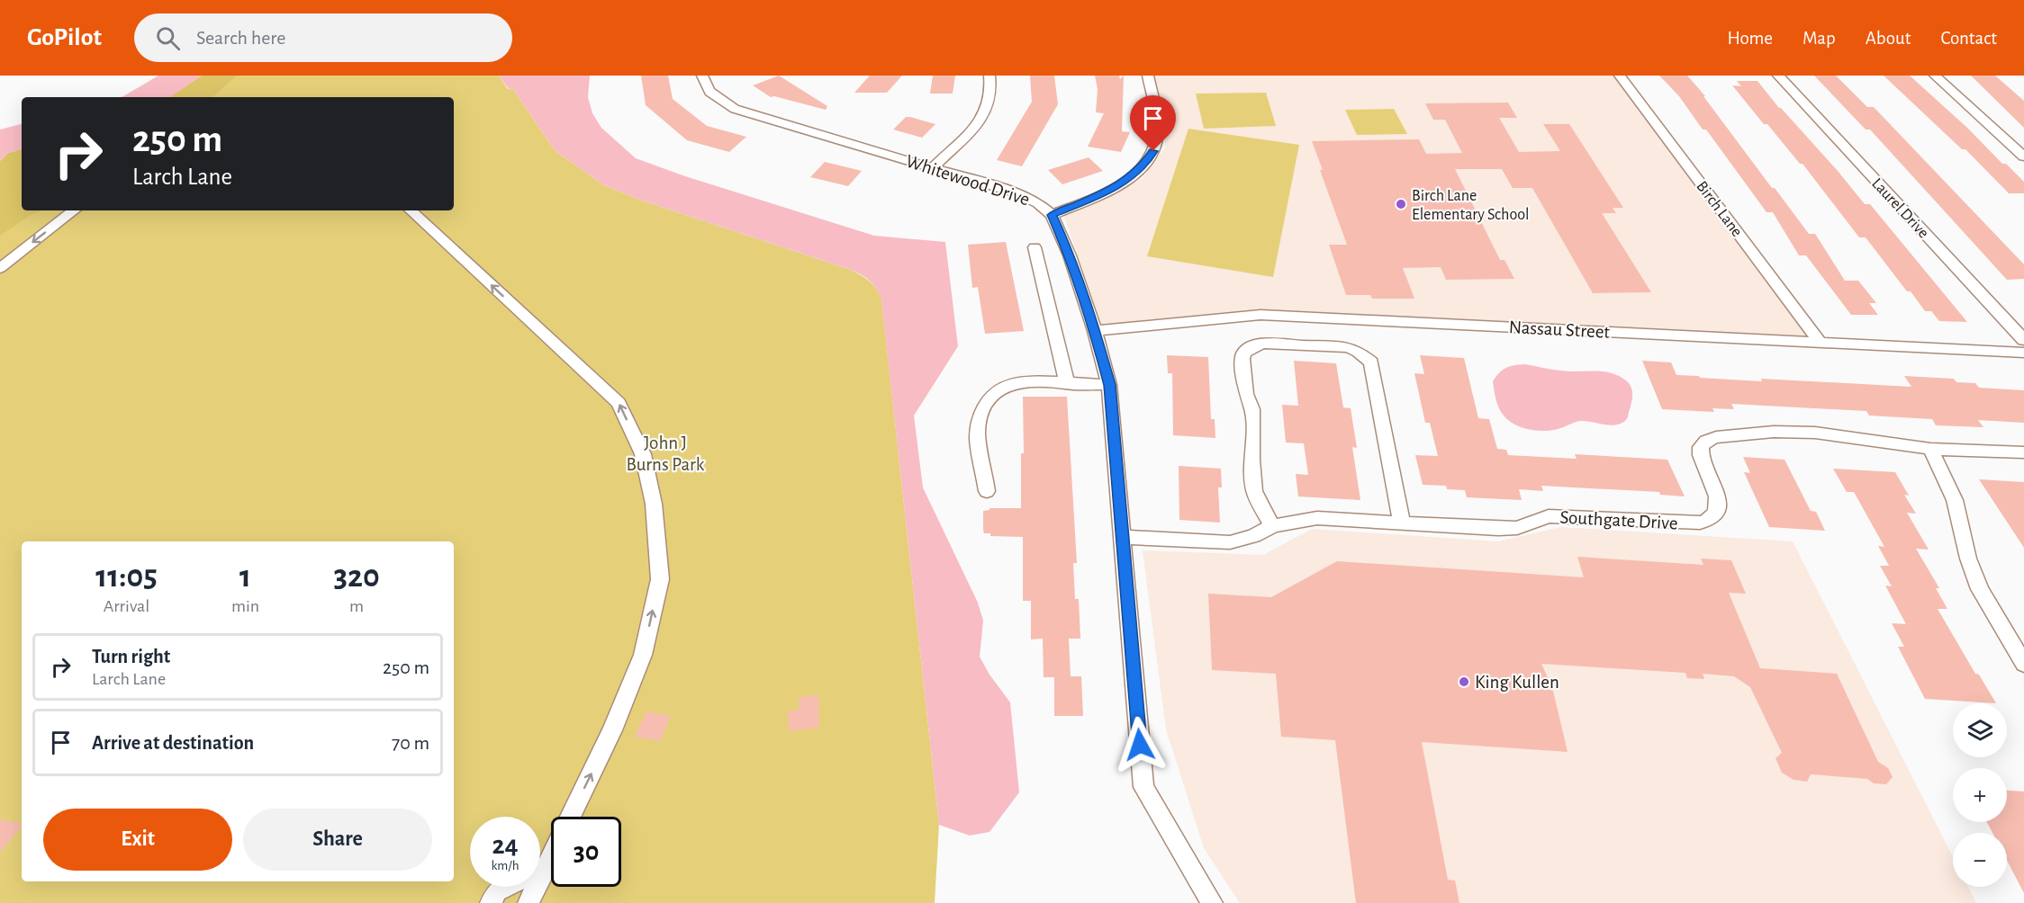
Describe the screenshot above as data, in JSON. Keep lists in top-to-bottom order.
{
  "streets": {
    "street": [
      "Whitewood Drive",
      "Laurel Drive",
      "Birch Lane",
      "Nassau Street",
      "Southgate Drive"
    ]
  },
  "crossings": [
    ["Whitewood Drive", "Nassau Street"],
    ["Whitewood Drive", "Southgate Drive"],
    ["Birch Lane", "Nassau Street"]
  ],
  "parks": ["John J Burns Park"],
  "places": ["Birch Lane Elementary School", "King Kullen"],
  "page": {
    "header": "GoPilot",
    "search": "Search here",
    "nav": [
      "Home",
      "Map",
      "About",
      "Contact"
    ],
    "turn": ["250 m", "Larch Lane"],
    "eta": [
      "11:05",
      "Arrival",
      "1",
      "min",
      "320",
      "m"
    ],
    "list": [
      {
        "name": "Turn right",
        "note": "Larch Lane",
        "value": "250 m"
      },
      {
        "name": "Arrive at destination",
        "value": "70 m"
      }
    ],
    "map_buttons": ["+", "−"],
    "buttons": ["Exit", "Share"],
    "speed": "24 km/h",
    "limit": "30"
  }
}
